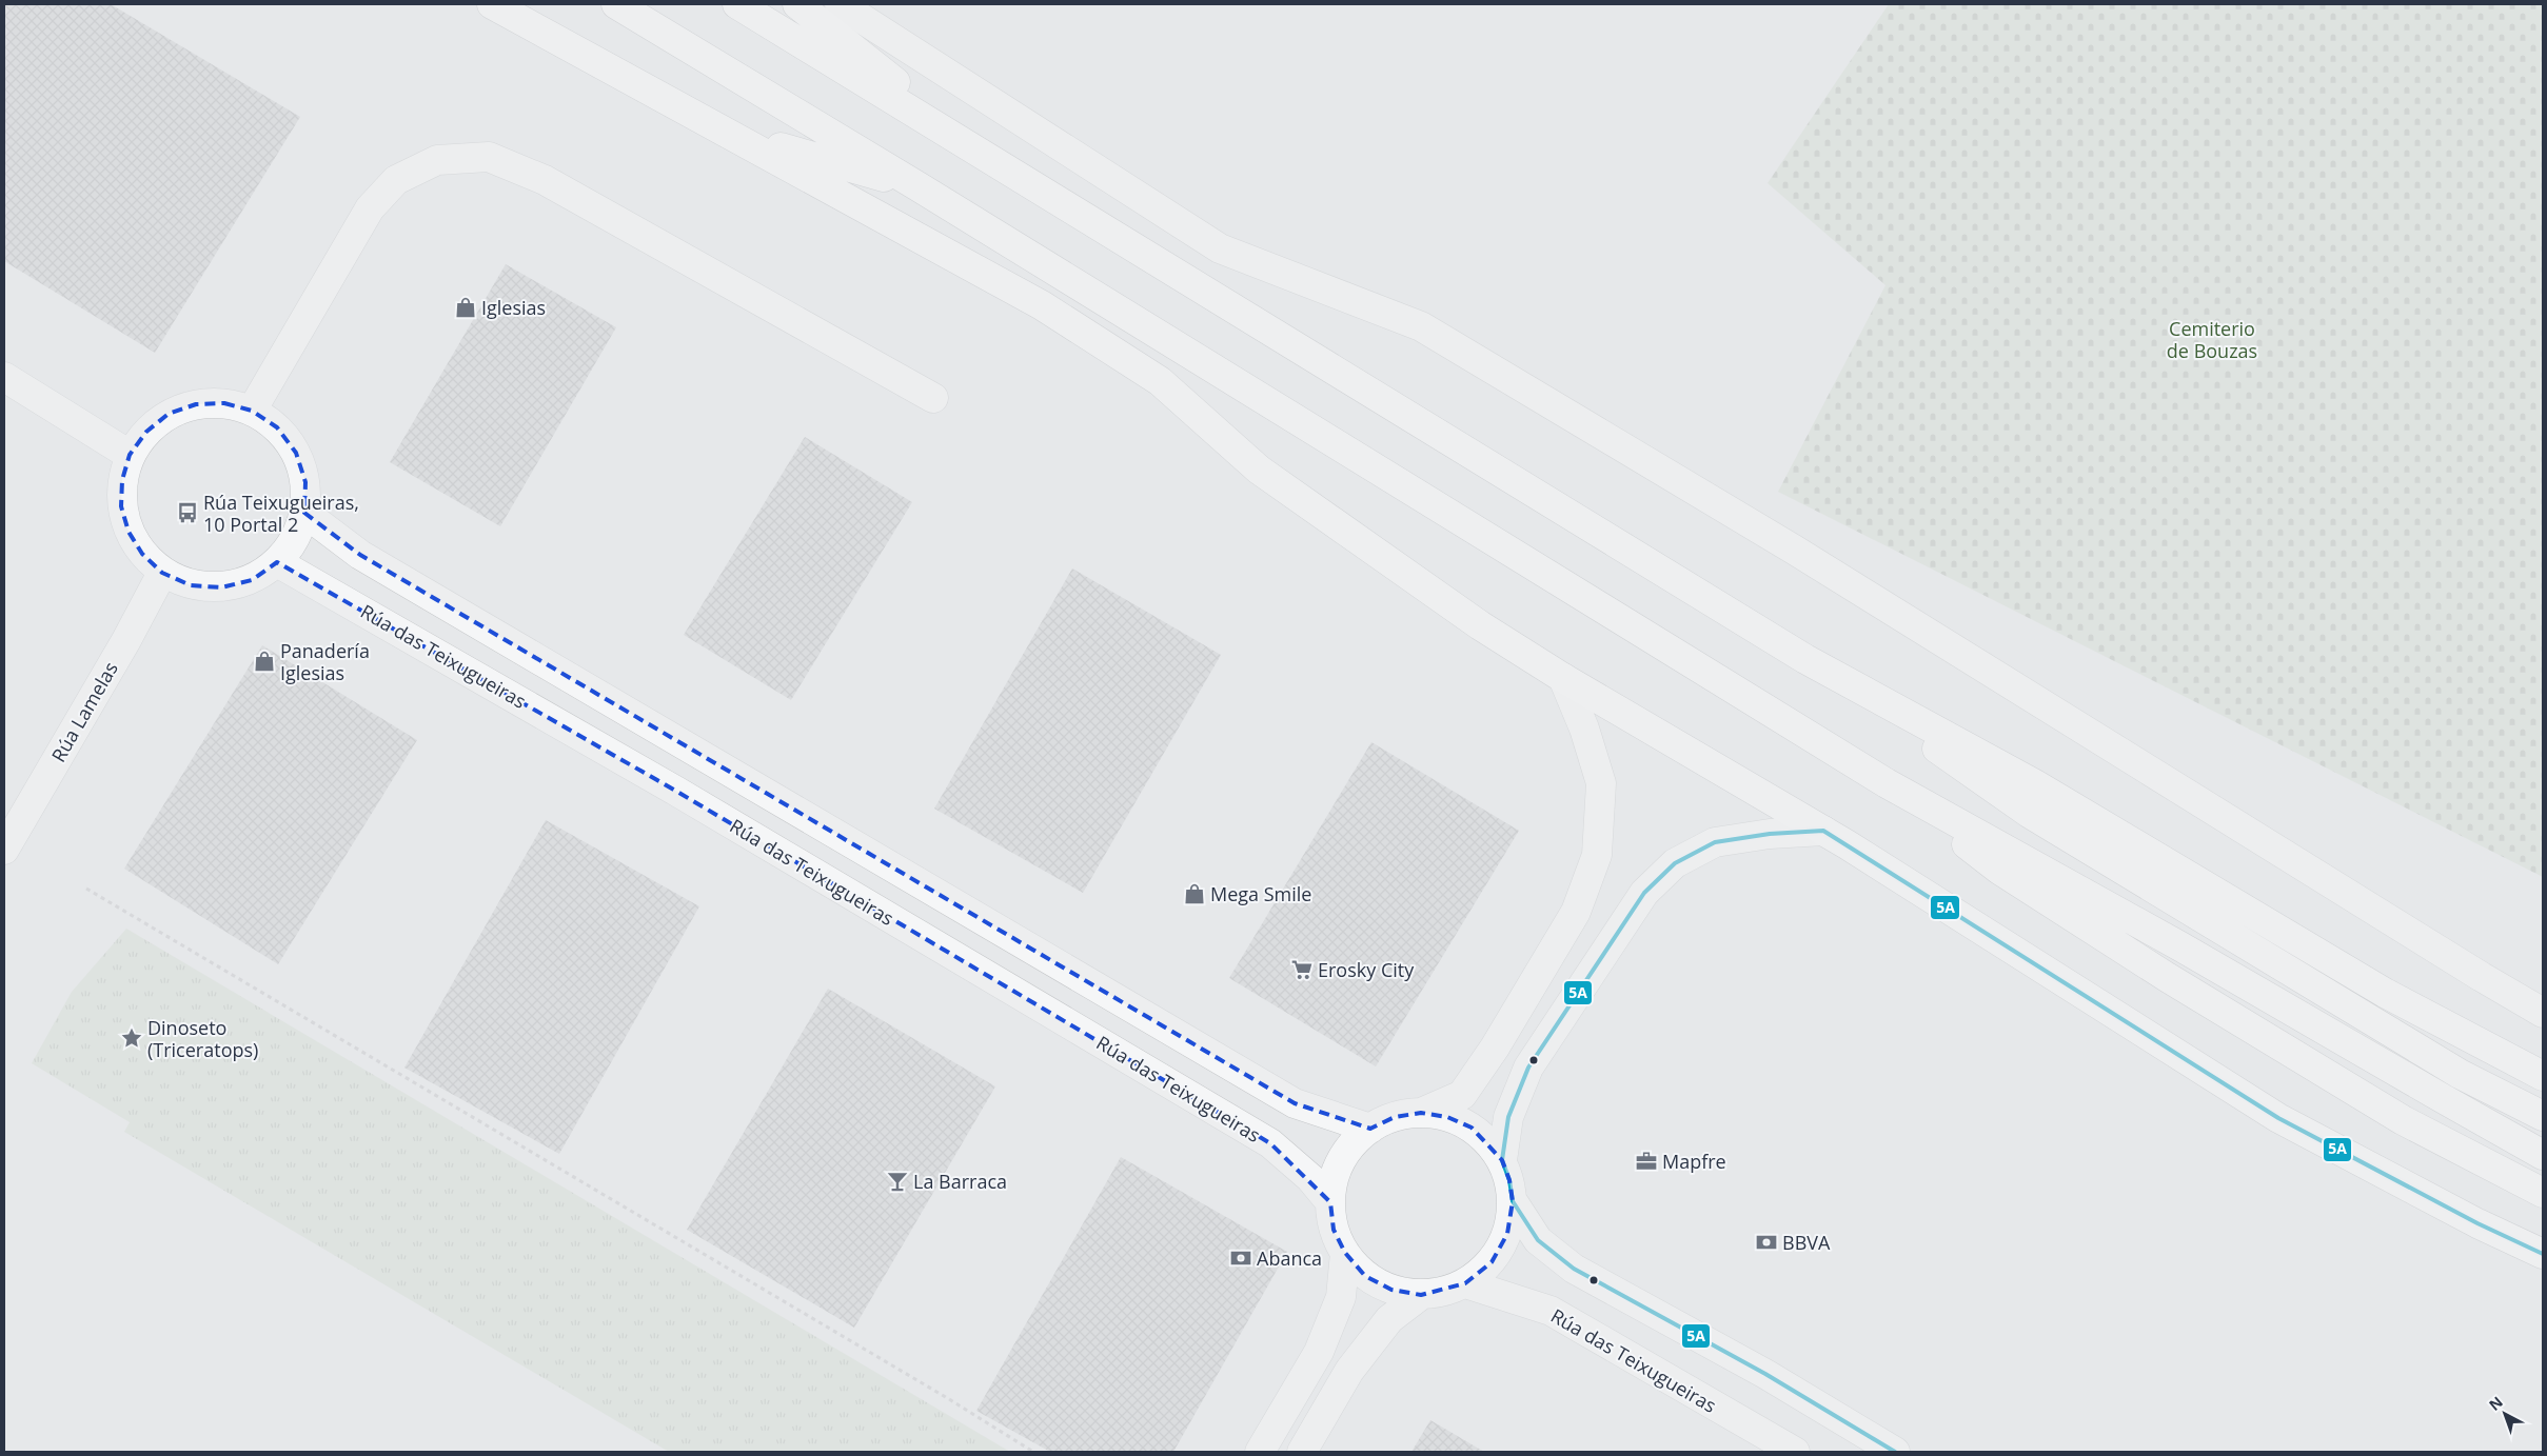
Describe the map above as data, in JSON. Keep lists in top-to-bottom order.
{
  "streets": {
    "street": ["Rúa das Teixugueiras", "Rúa Lamelas"]
  },
  "crossings": [
    ["Rúa das Teixugueiras", "Rúa Lamelas"]
  ],
  "parks": ["Cemiterio de Bouzas"],
  "places": {
    "shop": ["Iglesias", "Panadería Iglesias", "Mega Smile"],
    "bus stop": ["Rúa Teixugueiras, 10 Portal 2"],
    "supermarket": ["Erosky City"],
    "place": ["Dinoseto (Triceratops)"],
    "office": ["Mapfre"],
    "bar": ["La Barraca"],
    "bank": ["BBVA", "Abanca"]
  },
  "lines": ["transit line 5A"],
  "north": "top left"
}
